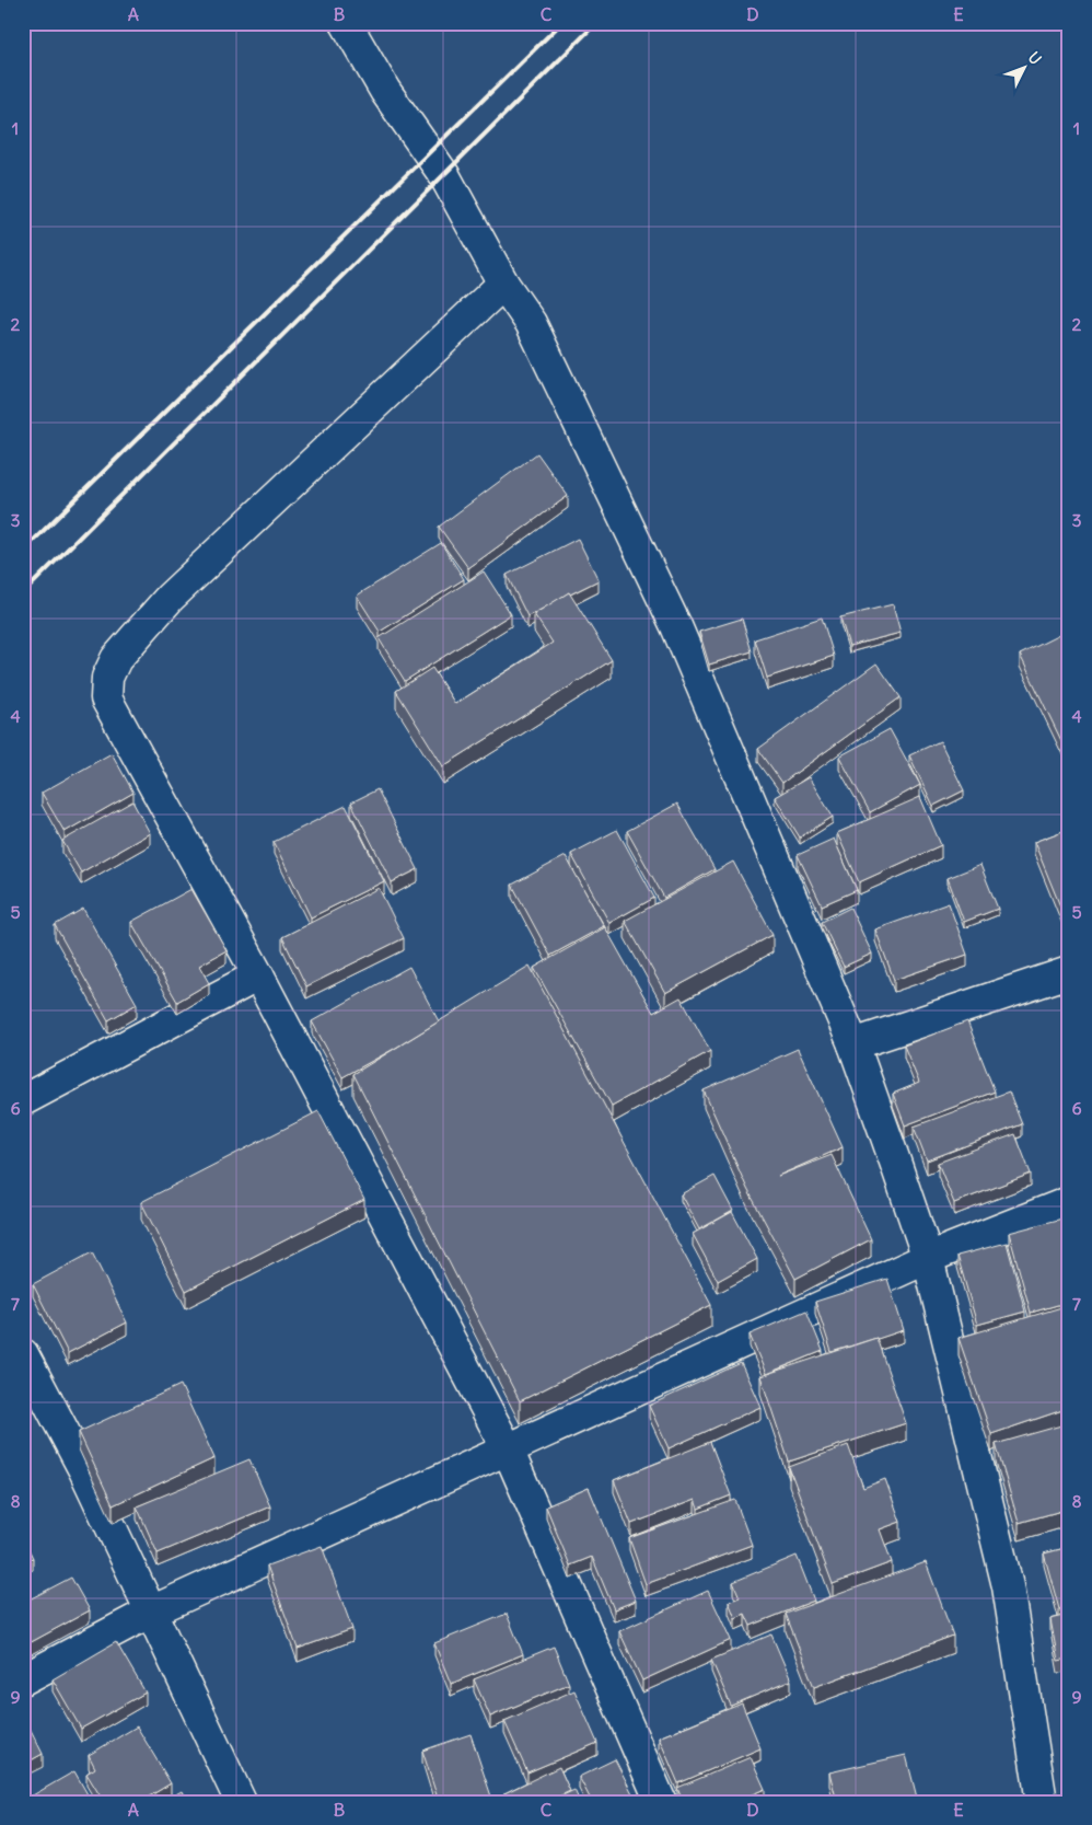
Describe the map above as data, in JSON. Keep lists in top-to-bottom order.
{
  "north": "top right",
  "grid": {
    "columns": [
      "A",
      "B",
      "C",
      "D",
      "E"
    ],
    "rows": [
      "1",
      "2",
      "3",
      "4",
      "5",
      "6",
      "7",
      "8",
      "9"
    ]
  }
}
